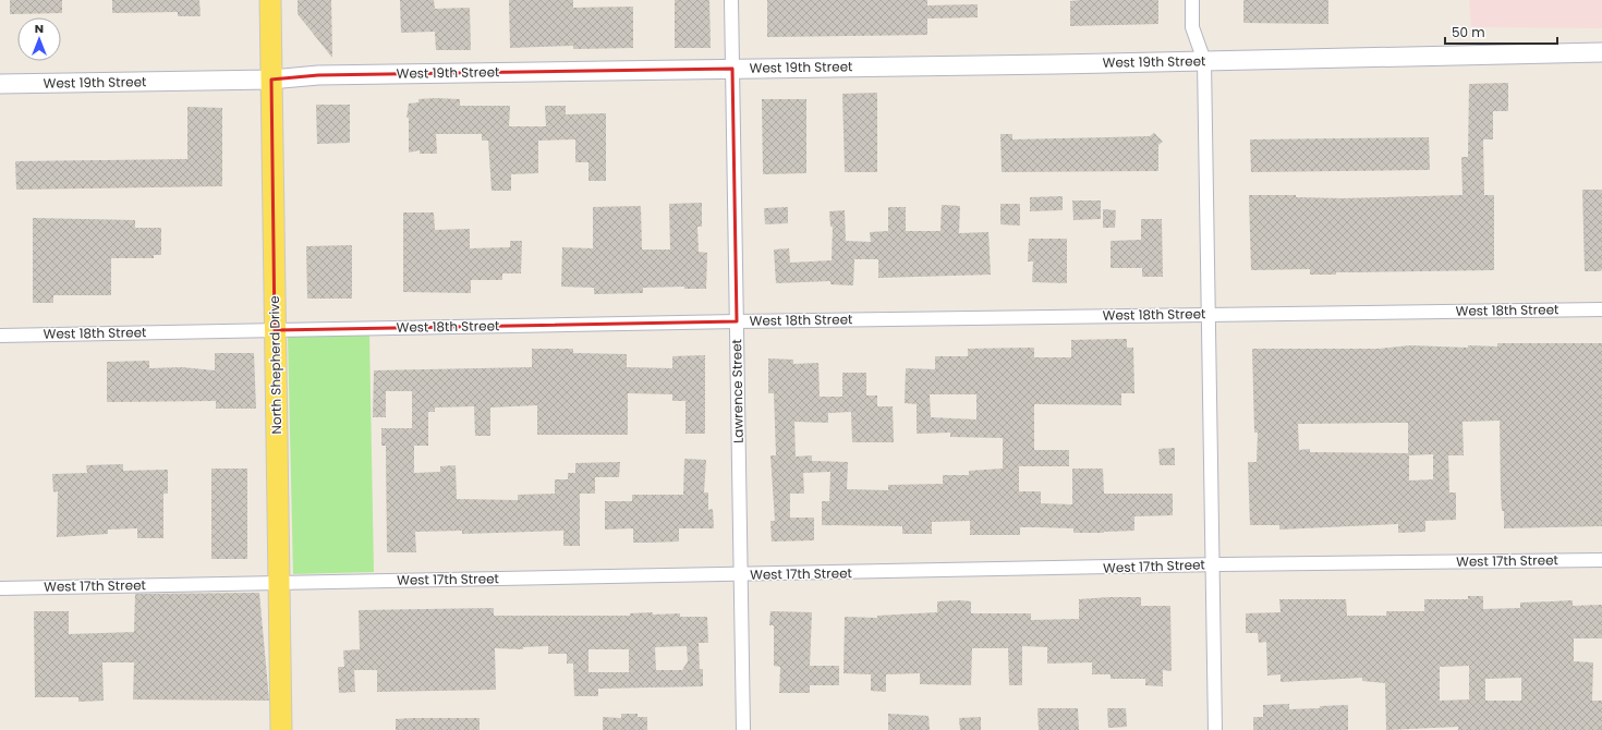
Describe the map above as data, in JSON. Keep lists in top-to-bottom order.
{
  "streets": {
    "main road": ["North Shepherd Drive"],
    "street": [
      "West 19th Street",
      "West 18th Street",
      "Lawrence Street",
      "West 17th Street"
    ]
  },
  "crossings": [
    ["West 19th Street", "North Shepherd Drive"],
    ["West 19th Street", "Lawrence Street"],
    ["West 18th Street", "North Shepherd Drive"],
    ["West 18th Street", "Lawrence Street"],
    ["North Shepherd Drive", "West 17th Street"],
    ["Lawrence Street", "West 17th Street"]
  ],
  "scale_bar": "50 m",
  "north": "top"
}
